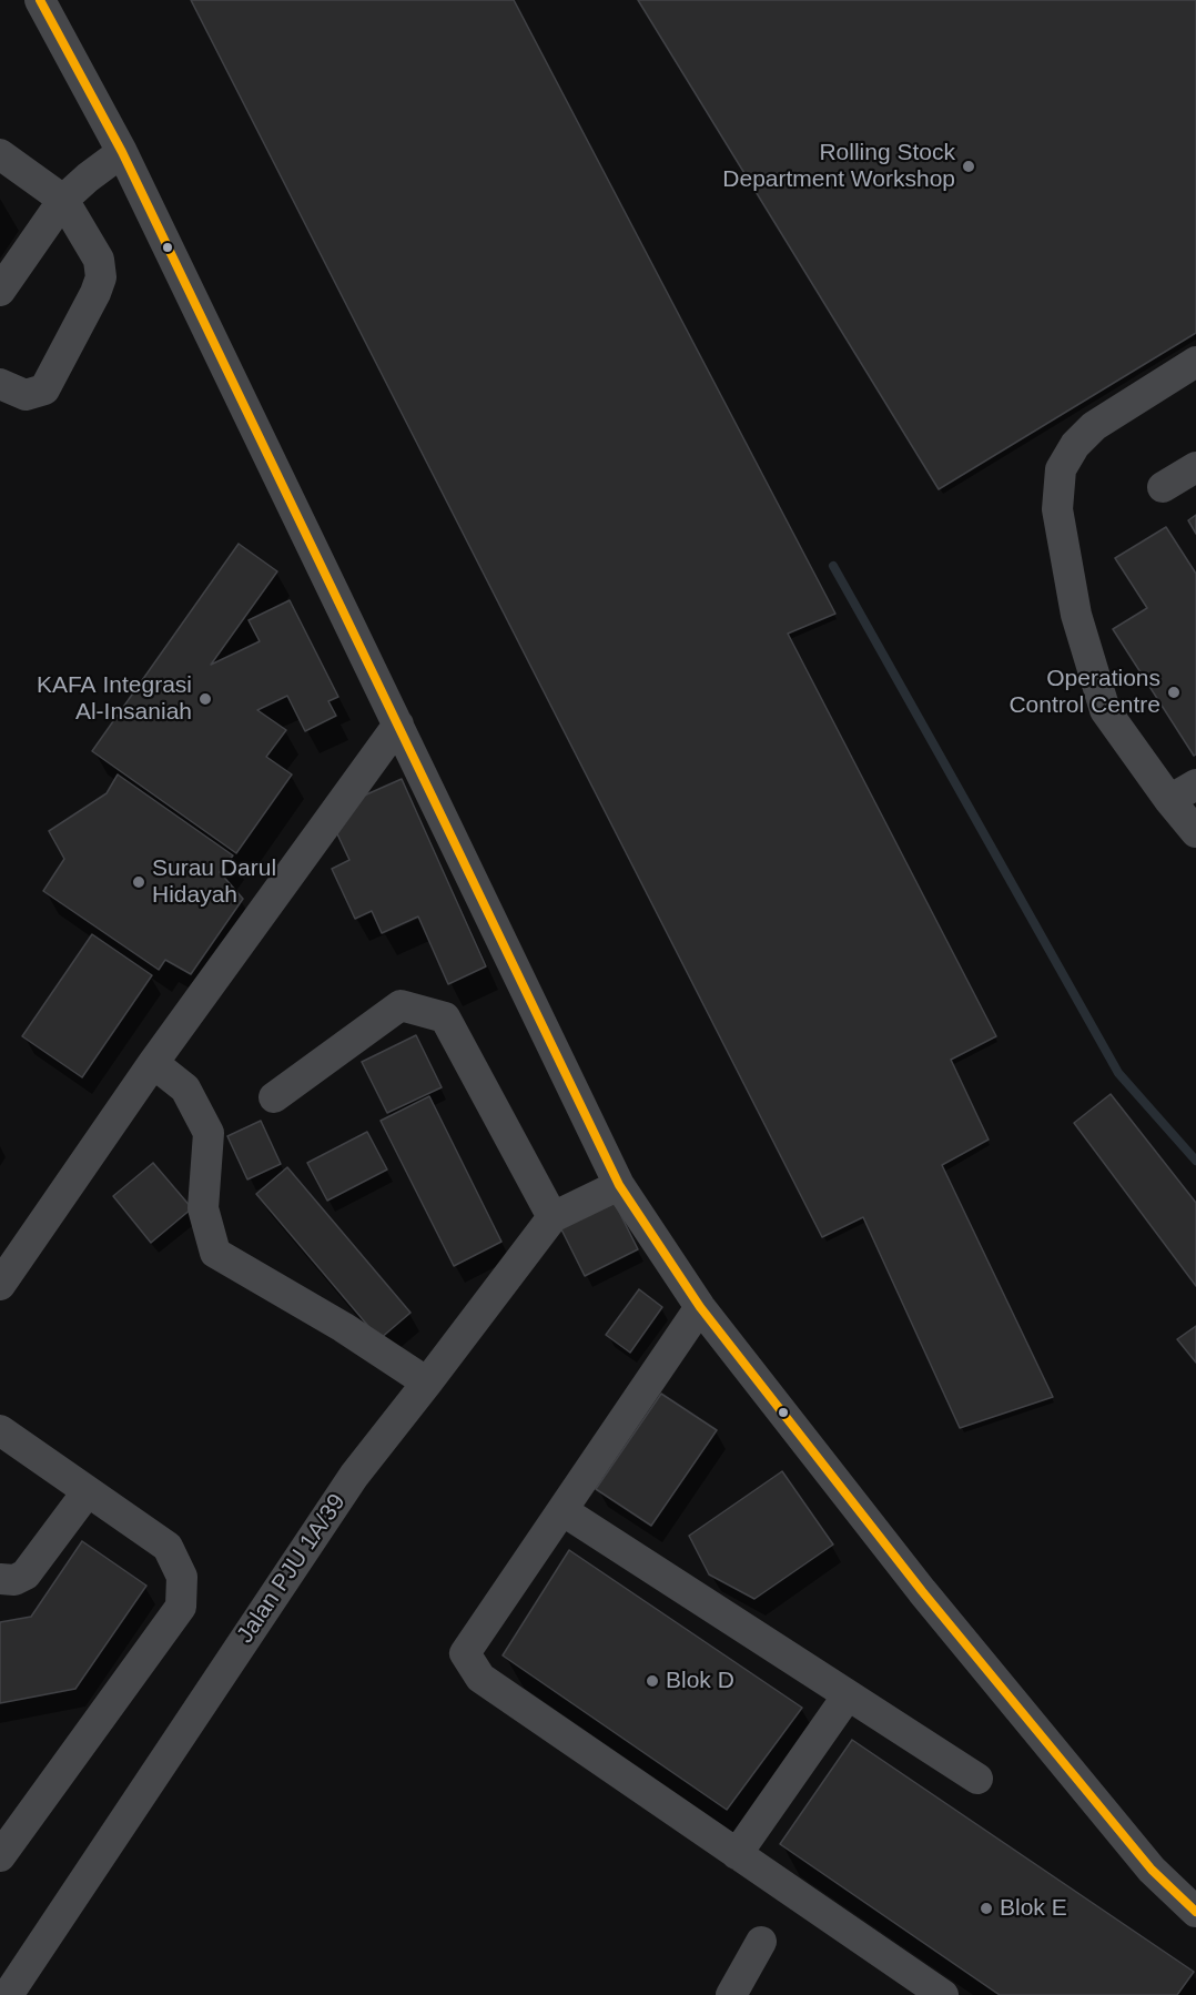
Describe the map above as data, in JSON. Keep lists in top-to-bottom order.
{
  "streets": {
    "street": ["Jalan PJU 1A/39"]
  },
  "places": [
    "Rolling Stock Department Workshop",
    "Operations Control Centre",
    "KAFA Integrasi Al-Insaniah",
    "Surau Darul Hidayah",
    "Blok D",
    "Blok E"
  ]
}
